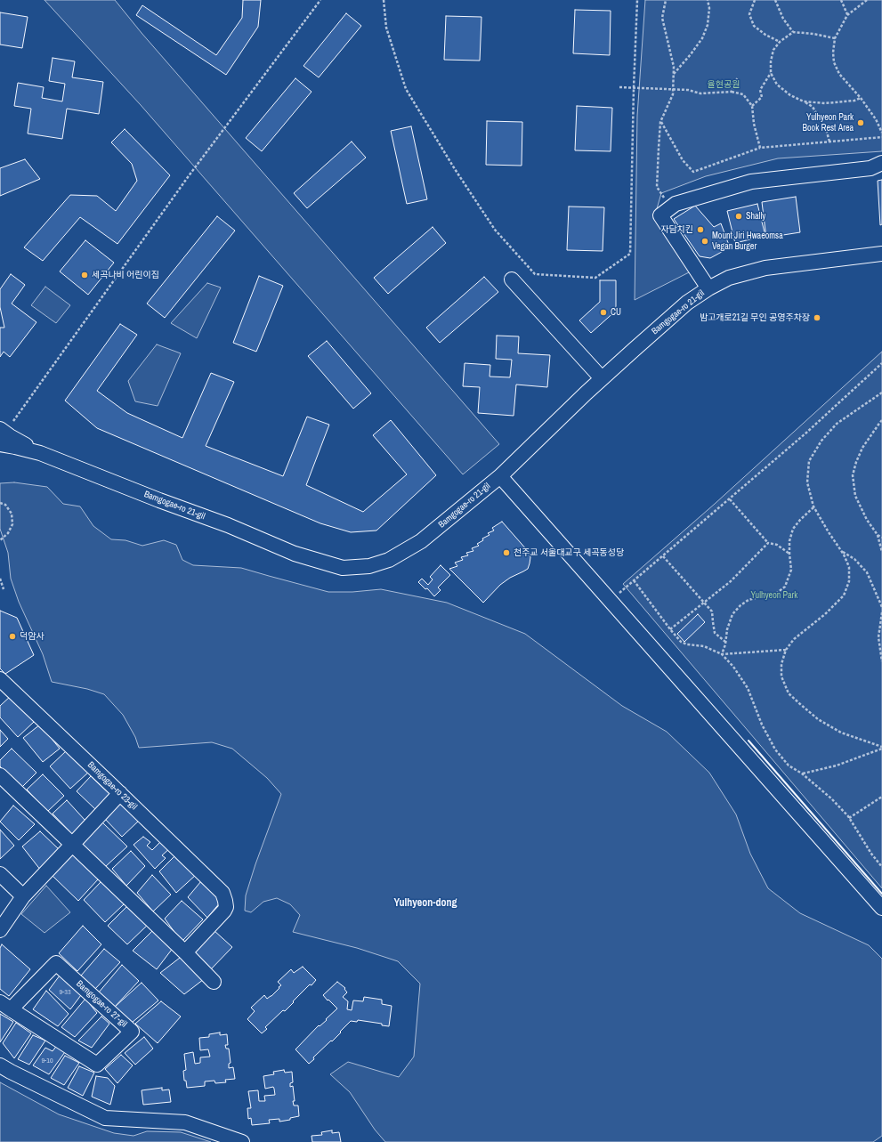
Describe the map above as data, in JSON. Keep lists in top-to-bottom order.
{
  "streets": {
    "street": ["Bamgogae-ro 21-gil", "Bamgogae-ro 23-gil", "Bamgogae-ro 27-gil"]
  },
  "districts": ["Yulhyeon-dong"],
  "parks": ["율현공원", "Yulhyeon Park"],
  "places": [
    "Yulhyeon Park Book Rest Area",
    "Shally",
    "자담치킨",
    "Mount Jiri Hwaeomsa Vegan Burger",
    "세곡나비 어린이집",
    "CU",
    "밤고개로21길 무인 공영주차장",
    "천주교 서울대교구 세곡동성당",
    "덕암사"
  ],
  "house_numbers": ["9-33", "9-10"]
}
